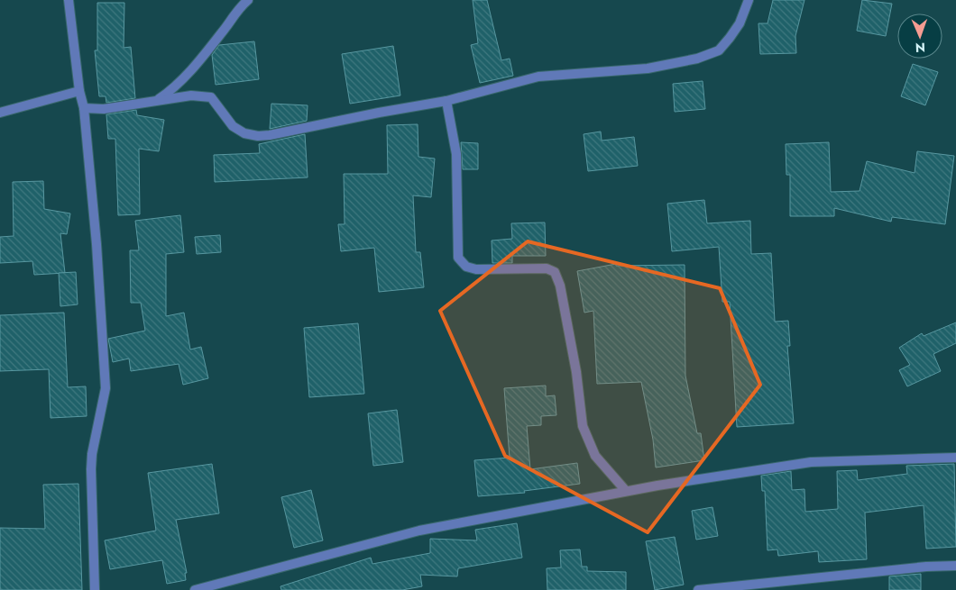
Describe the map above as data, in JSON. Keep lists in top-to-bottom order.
{
  "north": "bottom"
}
